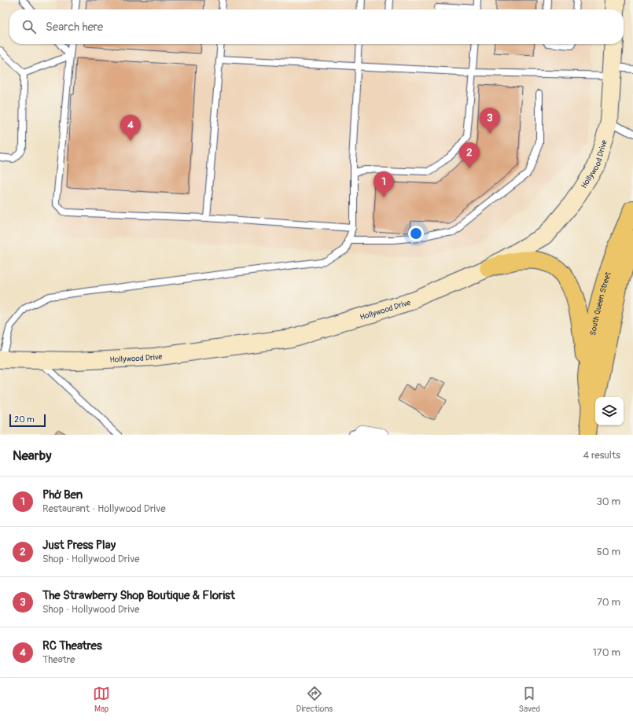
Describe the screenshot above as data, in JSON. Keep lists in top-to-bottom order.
{
  "streets": {
    "main road": ["Hollywood Drive", "South Queen Street"]
  },
  "scale_bar": "20 m",
  "page": {
    "search": "Search here",
    "pins": [
      "3",
      "4",
      "2",
      "1"
    ],
    "scale": "20 m",
    "heading": ["Nearby", "4 results"],
    "list": [
      {
        "mark": "1",
        "name": "Phở Ben",
        "note": "Restaurant · Hollywood Drive",
        "value": "30 m"
      },
      {
        "mark": "2",
        "name": "Just Press Play",
        "note": "Shop · Hollywood Drive",
        "value": "50 m"
      },
      {
        "mark": "3",
        "name": "The Strawberry Shop Boutique & Florist",
        "note": "Shop · Hollywood Drive",
        "value": "70 m"
      },
      {
        "mark": "4",
        "name": "RC Theatres",
        "note": "Theatre",
        "value": "170 m"
      }
    ],
    "nav": ["Map", "Directions", "Saved"]
  }
}
